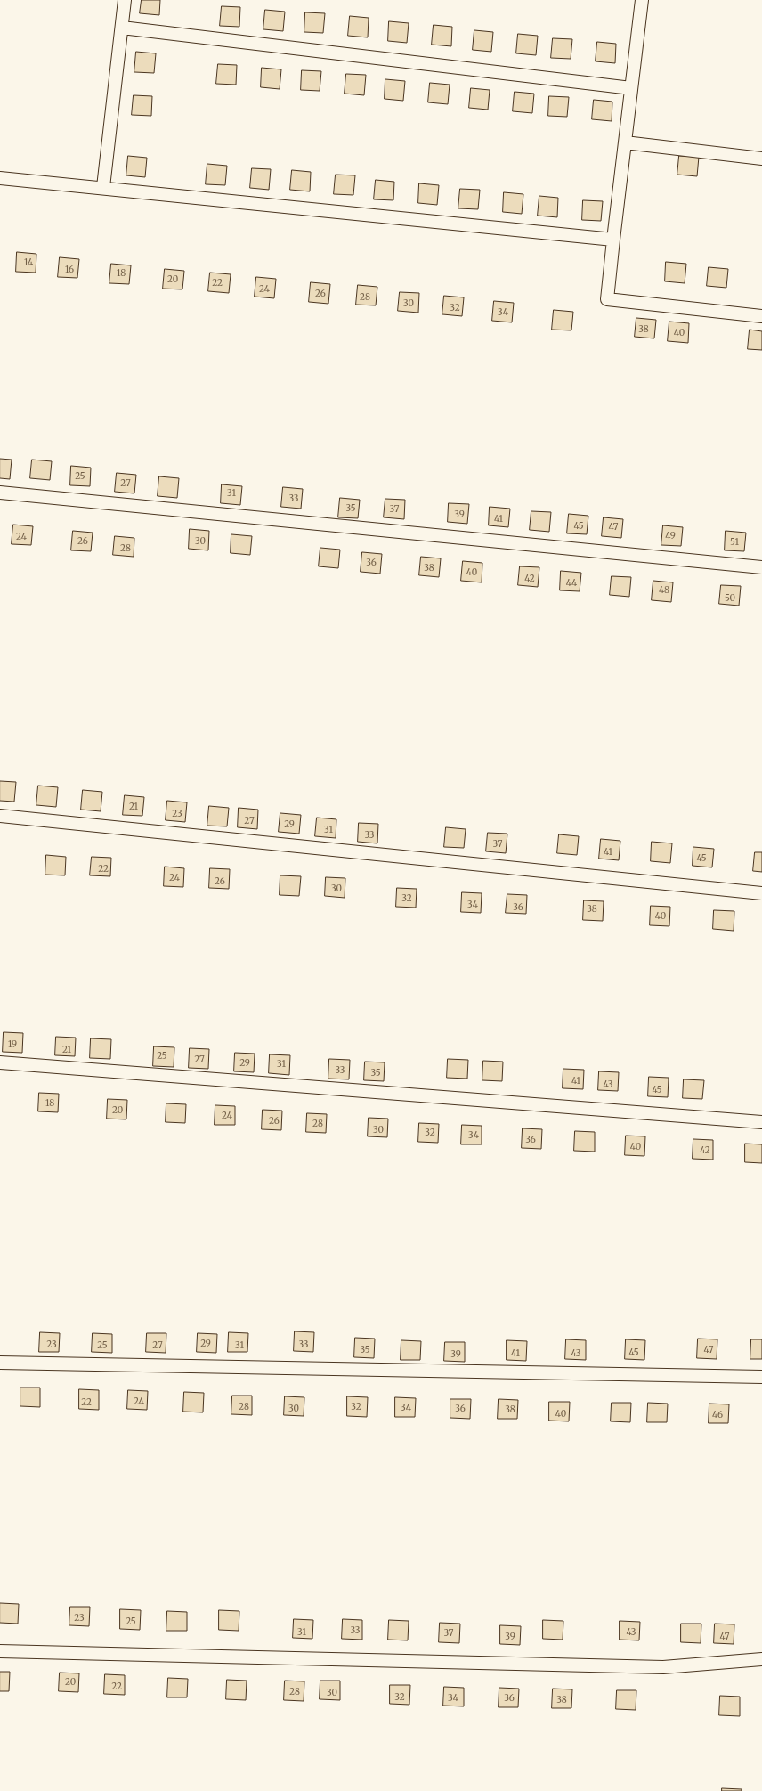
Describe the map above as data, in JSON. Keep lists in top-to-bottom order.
{
  "house_numbers": [
    "14",
    "16",
    "18",
    "20",
    "22",
    "24",
    "26",
    "28",
    "30",
    "32",
    "34",
    "38",
    "40",
    "25",
    "27",
    "31",
    "33",
    "35",
    "37",
    "39",
    "41",
    "45",
    "47",
    "49",
    "24",
    "26",
    "30",
    "51",
    "28",
    "36",
    "38",
    "40",
    "42",
    "44",
    "48",
    "50",
    "21",
    "23",
    "27",
    "29",
    "31",
    "33",
    "37",
    "41",
    "45",
    "22",
    "24",
    "26",
    "30",
    "32",
    "34",
    "36",
    "38",
    "40",
    "19",
    "21",
    "25",
    "27",
    "29",
    "31",
    "33",
    "35",
    "41",
    "43",
    "45",
    "18",
    "20",
    "24",
    "26",
    "28",
    "30",
    "32",
    "34",
    "36",
    "40",
    "42",
    "29",
    "23",
    "33",
    "25",
    "27",
    "31",
    "35",
    "47",
    "45",
    "41",
    "43",
    "39",
    "24",
    "22",
    "28",
    "32",
    "34",
    "30",
    "36",
    "38",
    "40",
    "46",
    "23",
    "25",
    "33",
    "31",
    "43",
    "37",
    "39",
    "47",
    "20",
    "22",
    "28",
    "30",
    "32",
    "34",
    "36",
    "38"
  ]
}
